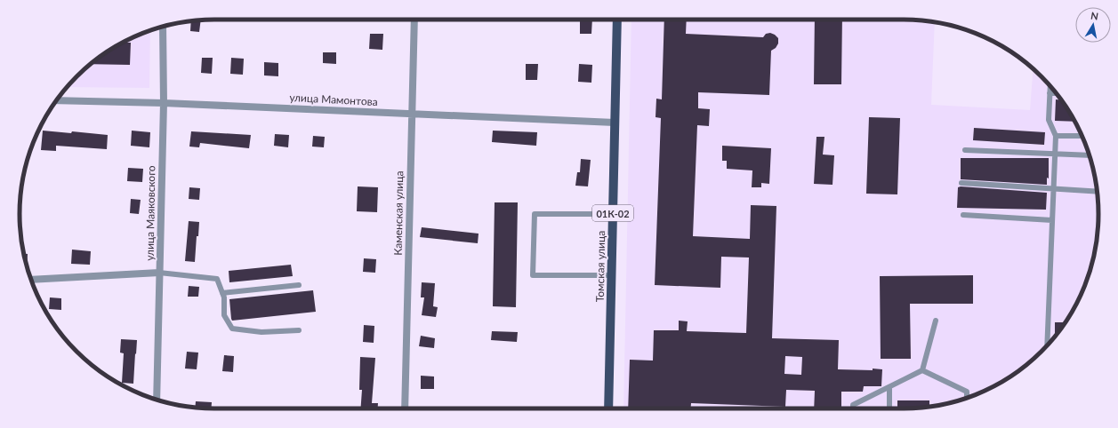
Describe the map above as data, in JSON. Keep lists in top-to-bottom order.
{
  "streets": {
    "main road": ["01К-02", "Томская улица"],
    "street": ["улица Мамонтова", "улица Маяковского", "Каменская улица"]
  },
  "crossings": [
    ["улица Мамонтова", "улица Маяковского"],
    ["улица Мамонтова", "Каменская улица"],
    ["улица Мамонтова", "Томская улица"]
  ],
  "north": "top"
}
